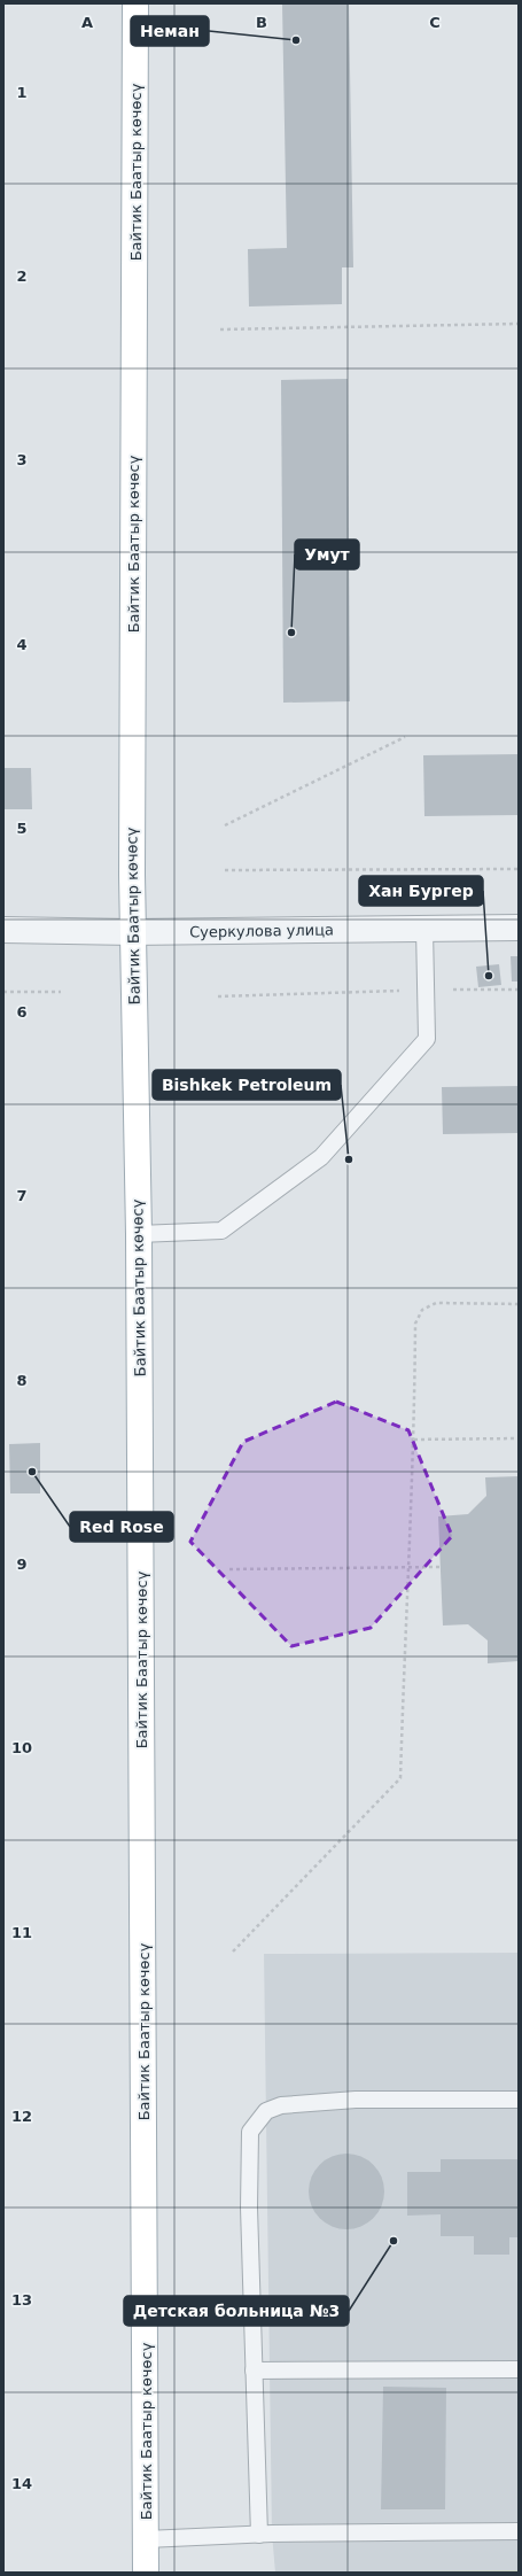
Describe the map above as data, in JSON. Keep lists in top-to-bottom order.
{
  "streets": {
    "main road": ["Байтик Баатыр көчөсү"],
    "street": ["Суеркулова улица"]
  },
  "crossings": [
    ["Байтик Баатыр көчөсү", "Суеркулова улица"]
  ],
  "places": [
    "Неман",
    "Умут",
    "Хан Бургер",
    "Bishkek Petroleum",
    "Red Rose",
    "Детская больница №3"
  ],
  "grid": {
    "columns": ["A", "B", "C"],
    "rows": [
      "1",
      "2",
      "3",
      "4",
      "5",
      "6",
      "7",
      "8",
      "9",
      "10",
      "11",
      "12",
      "13",
      "14"
    ]
  }
}
